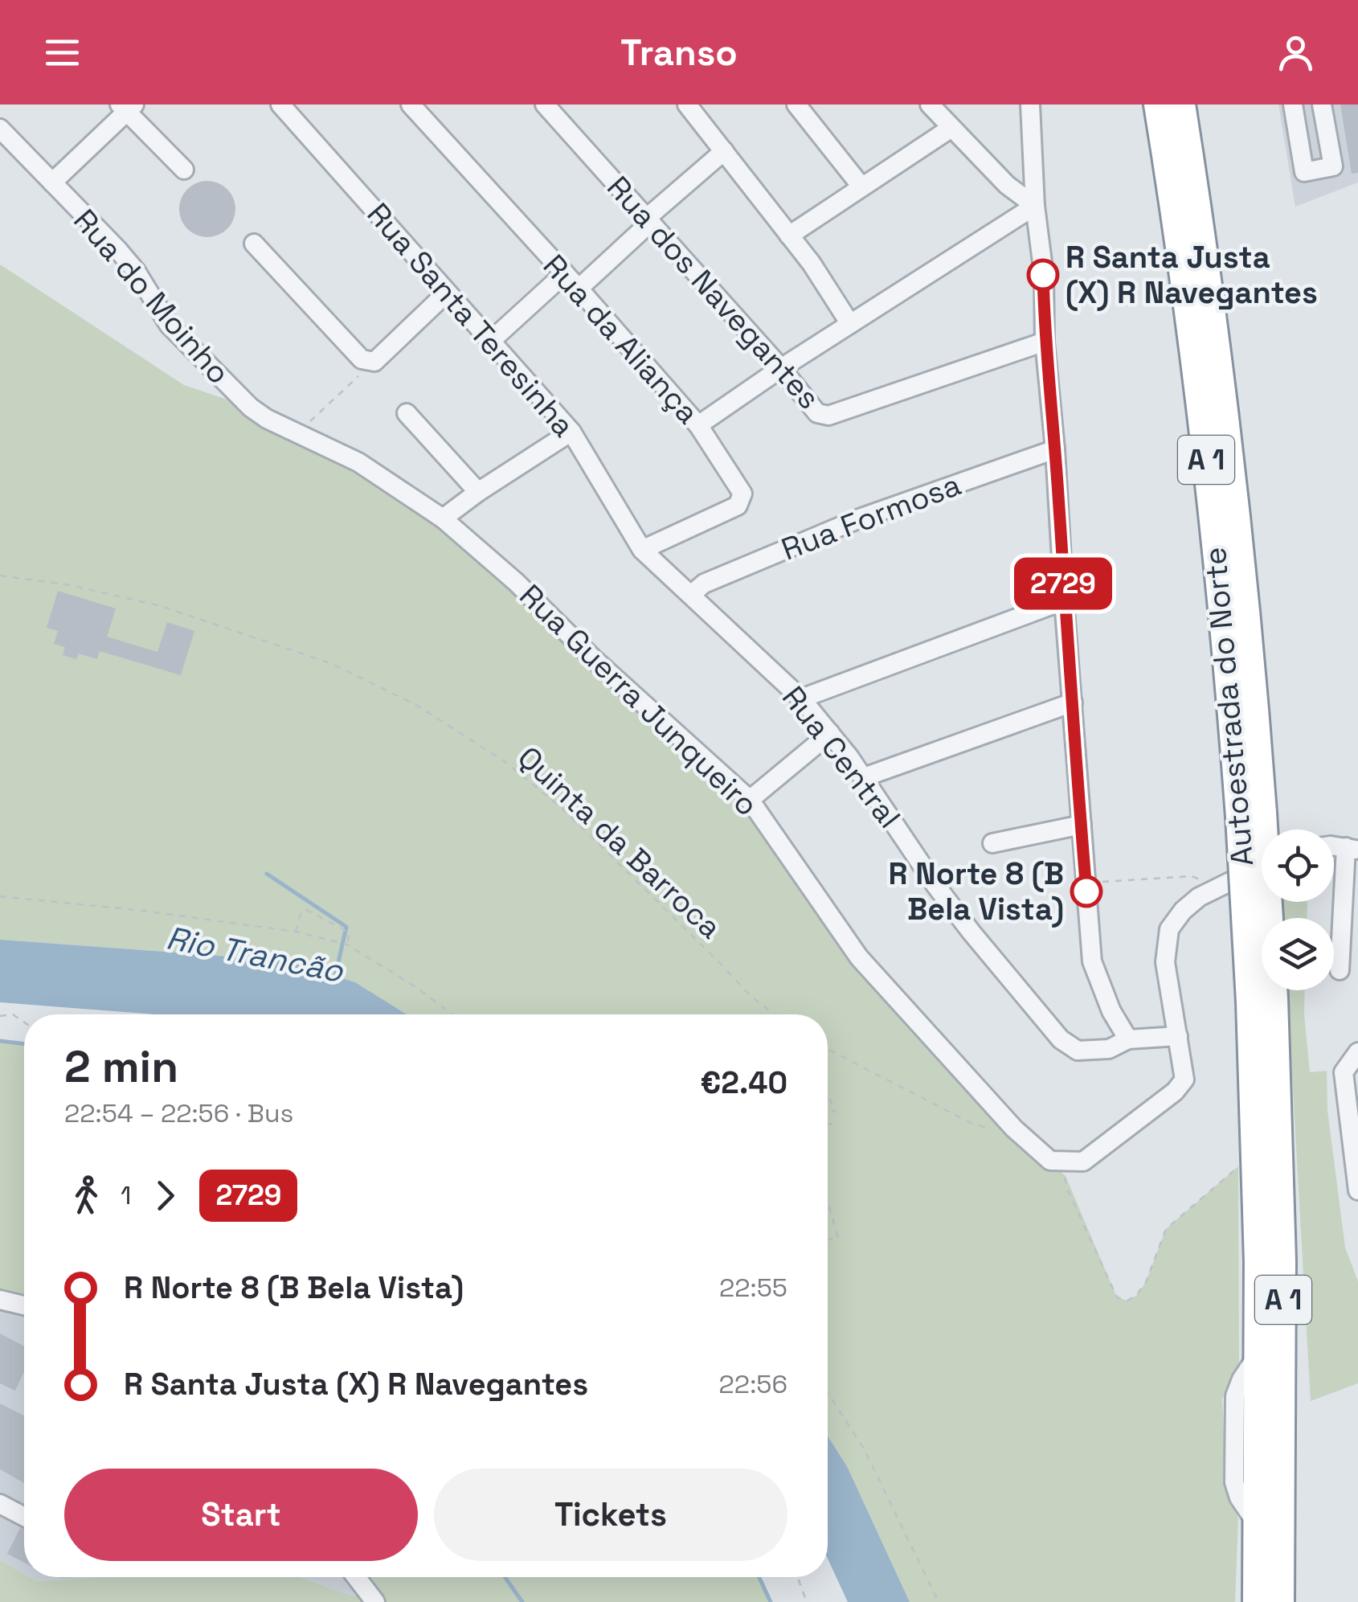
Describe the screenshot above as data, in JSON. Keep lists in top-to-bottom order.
{
  "streets": {
    "highway": ["A 1", "Autoestrada do Norte"],
    "street": [
      "Rua dos Navegantes",
      "Rua do Moinho",
      "Rua Santa Teresinha",
      "Rua da Aliança",
      "Rua Formosa",
      "Rua Guerra Junqueiro",
      "Rua Central"
    ],
    "path": ["Quinta da Barroca"]
  },
  "crossings": [
    ["Rua do Moinho", "Rua Guerra Junqueiro"],
    ["Rua Santa Teresinha", "Rua da Aliança"],
    ["Rua Santa Teresinha", "Rua Central"],
    ["Rua da Aliança", "Rua Central"],
    ["Rua Formosa", "Rua Central"],
    ["Rua Guerra Junqueiro", "Rua Central"]
  ],
  "water": ["Rio Trancão"],
  "places": ["R Santa Justa (X) R Navegantes", "R Norte 8 (B Bela Vista)"],
  "lines": ["bus line 2729"],
  "page": {
    "header": "Transo",
    "on_map": "2729",
    "heading": ["2 min", "22:54 – 22:56 · Bus", "€2.40"],
    "legs": ["1", "2729"],
    "list": [
      {
        "name": "R Norte 8 (B Bela Vista)",
        "value": "22:55"
      },
      {
        "name": "R Santa Justa (X) R Navegantes",
        "value": "22:56"
      }
    ],
    "buttons": ["Start", "Tickets"]
  }
}
